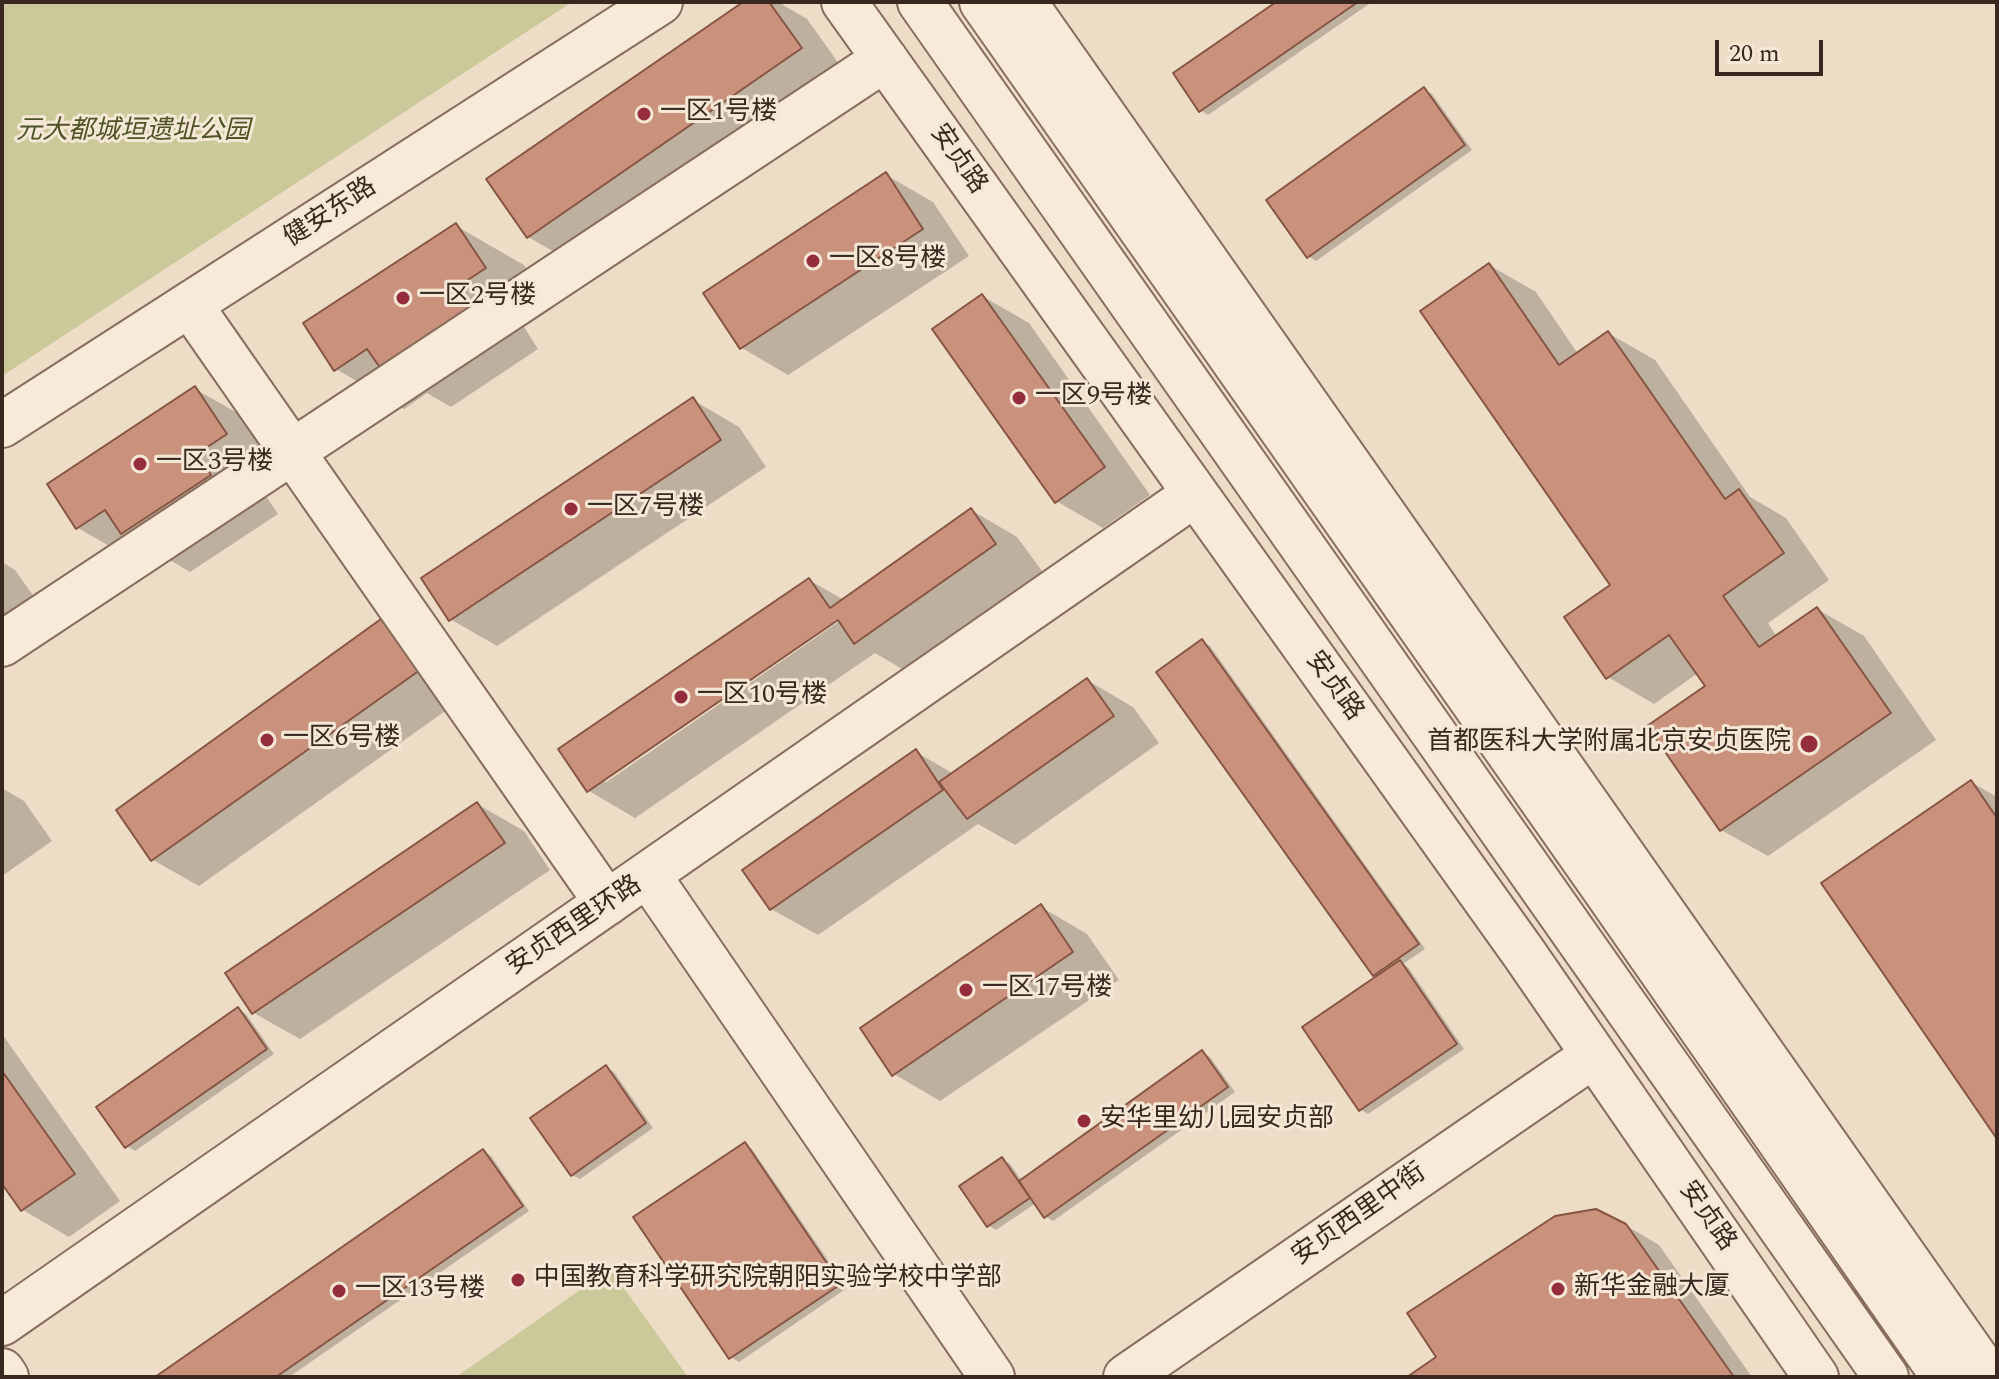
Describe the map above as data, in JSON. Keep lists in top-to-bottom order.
{
  "streets": {
    "street": [
      "安贞路",
      "健安东路",
      "安贞西里环路",
      "安贞西里中街"
    ]
  },
  "crossings": [
    ["安贞路", "安贞西里中街"]
  ],
  "parks": ["元大都城垣遗址公园"],
  "places": [
    "一区1号楼",
    "一区8号楼",
    "一区2号楼",
    "一区9号楼",
    "一区3号楼",
    "一区7号楼",
    "一区10号楼",
    "一区6号楼",
    "首都医科大学附属北京安贞医院",
    "一区17号楼",
    "安华里幼儿园安贞部",
    "中国教育科学研究院朝阳实验学校中学部",
    "新华金融大厦",
    "一区13号楼"
  ],
  "scale_bar": "20 m"
}
